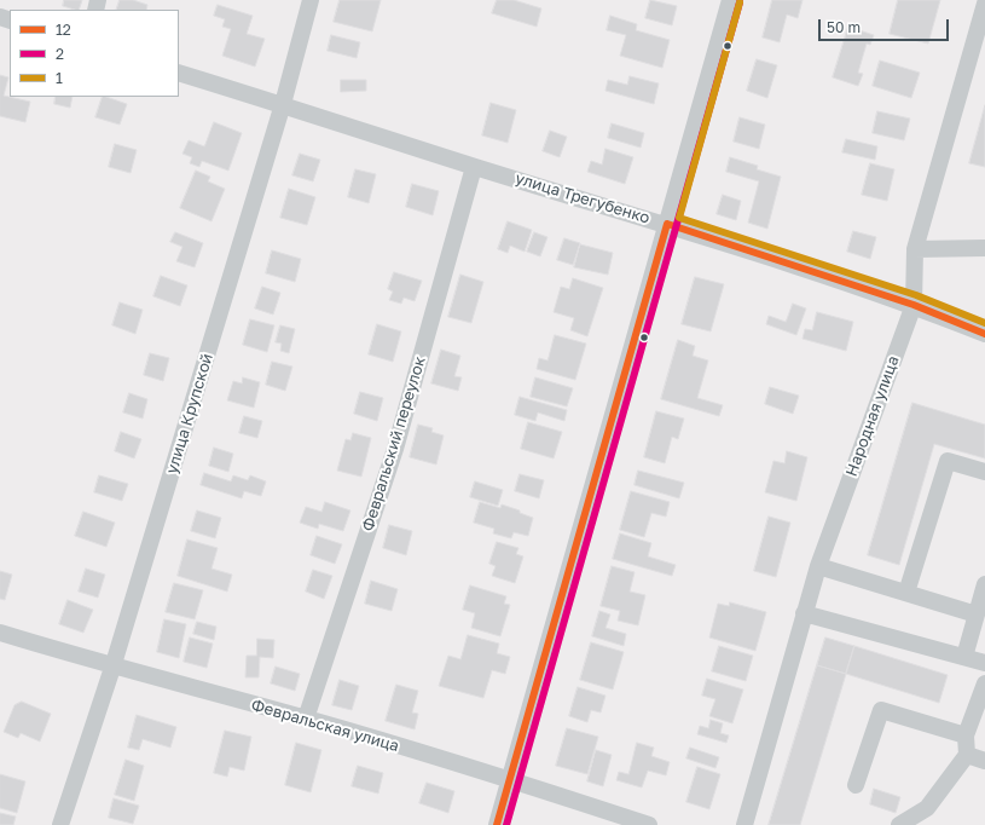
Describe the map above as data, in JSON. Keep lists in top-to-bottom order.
{
  "streets": {
    "street": [
      "улица Трегубенко",
      "улица Крупской",
      "Народная улица",
      "Февральский переулок",
      "Февральская улица"
    ]
  },
  "crossings": [
    ["улица Трегубенко", "улица Крупской"],
    ["улица Трегубенко", "Народная улица"],
    ["улица Трегубенко", "Февральский переулок"],
    ["улица Крупской", "Февральская улица"],
    ["Февральский переулок", "Февральская улица"]
  ],
  "lines": ["transit line 2", "transit line 1", "transit line 12"],
  "legend": ["12", "2", "1"],
  "scale_bar": "50 m"
}
